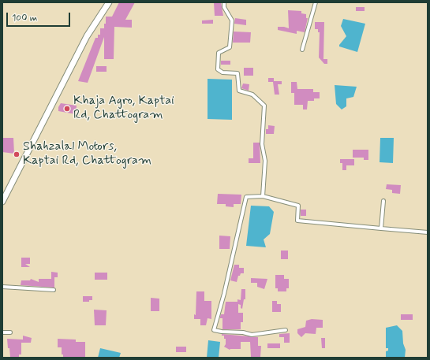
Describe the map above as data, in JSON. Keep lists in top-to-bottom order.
{
  "places": ["Khaja Agro, Kaptai Rd, Chattogram", "Shahzalal Motors, Kaptai Rd, Chattogram"],
  "scale_bar": "100 m"
}
